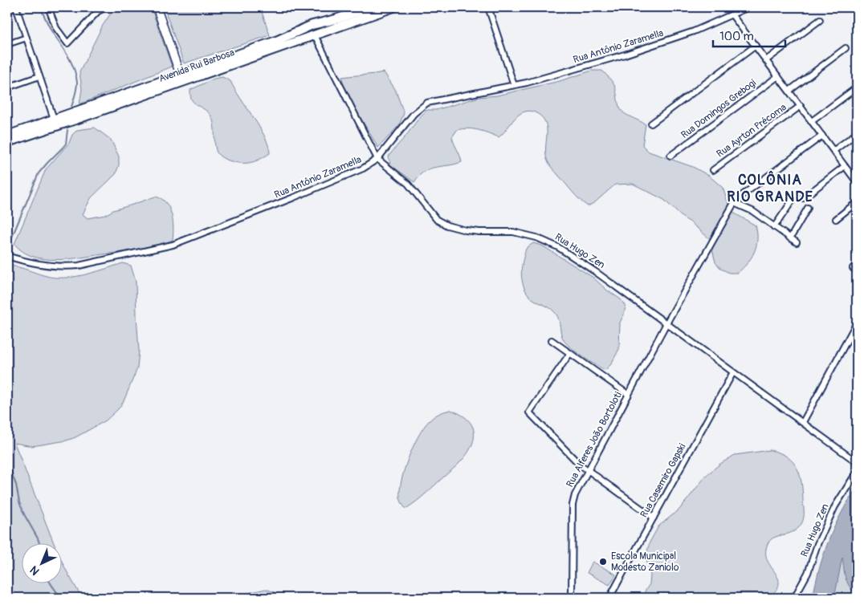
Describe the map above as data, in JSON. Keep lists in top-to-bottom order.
{
  "streets": {
    "main road": ["Avenida Rui Barbosa"],
    "street": [
      "Rua Antônio Zaramella",
      "Rua Domingos Grebogi",
      "Rua Ayrton Précoma",
      "Rua Hugo Zen",
      "Rua Alferes João Bortoloti",
      "Rua Casemiro Gapski"
    ]
  },
  "crossings": [
    ["Rua Antônio Zaramella", "Rua Hugo Zen"],
    ["Avenida Rui Barbosa", "Rua Hugo Zen"],
    ["Rua Hugo Zen", "Rua Alferes João Bortoloti"],
    ["Rua Hugo Zen", "Rua Casemiro Gapski"]
  ],
  "districts": ["COLÔNIA RIO GRANDE"],
  "places": ["Escola Municipal Modesto Zaniolo"],
  "scale_bar": "100 m",
  "north": "bottom left"
}
